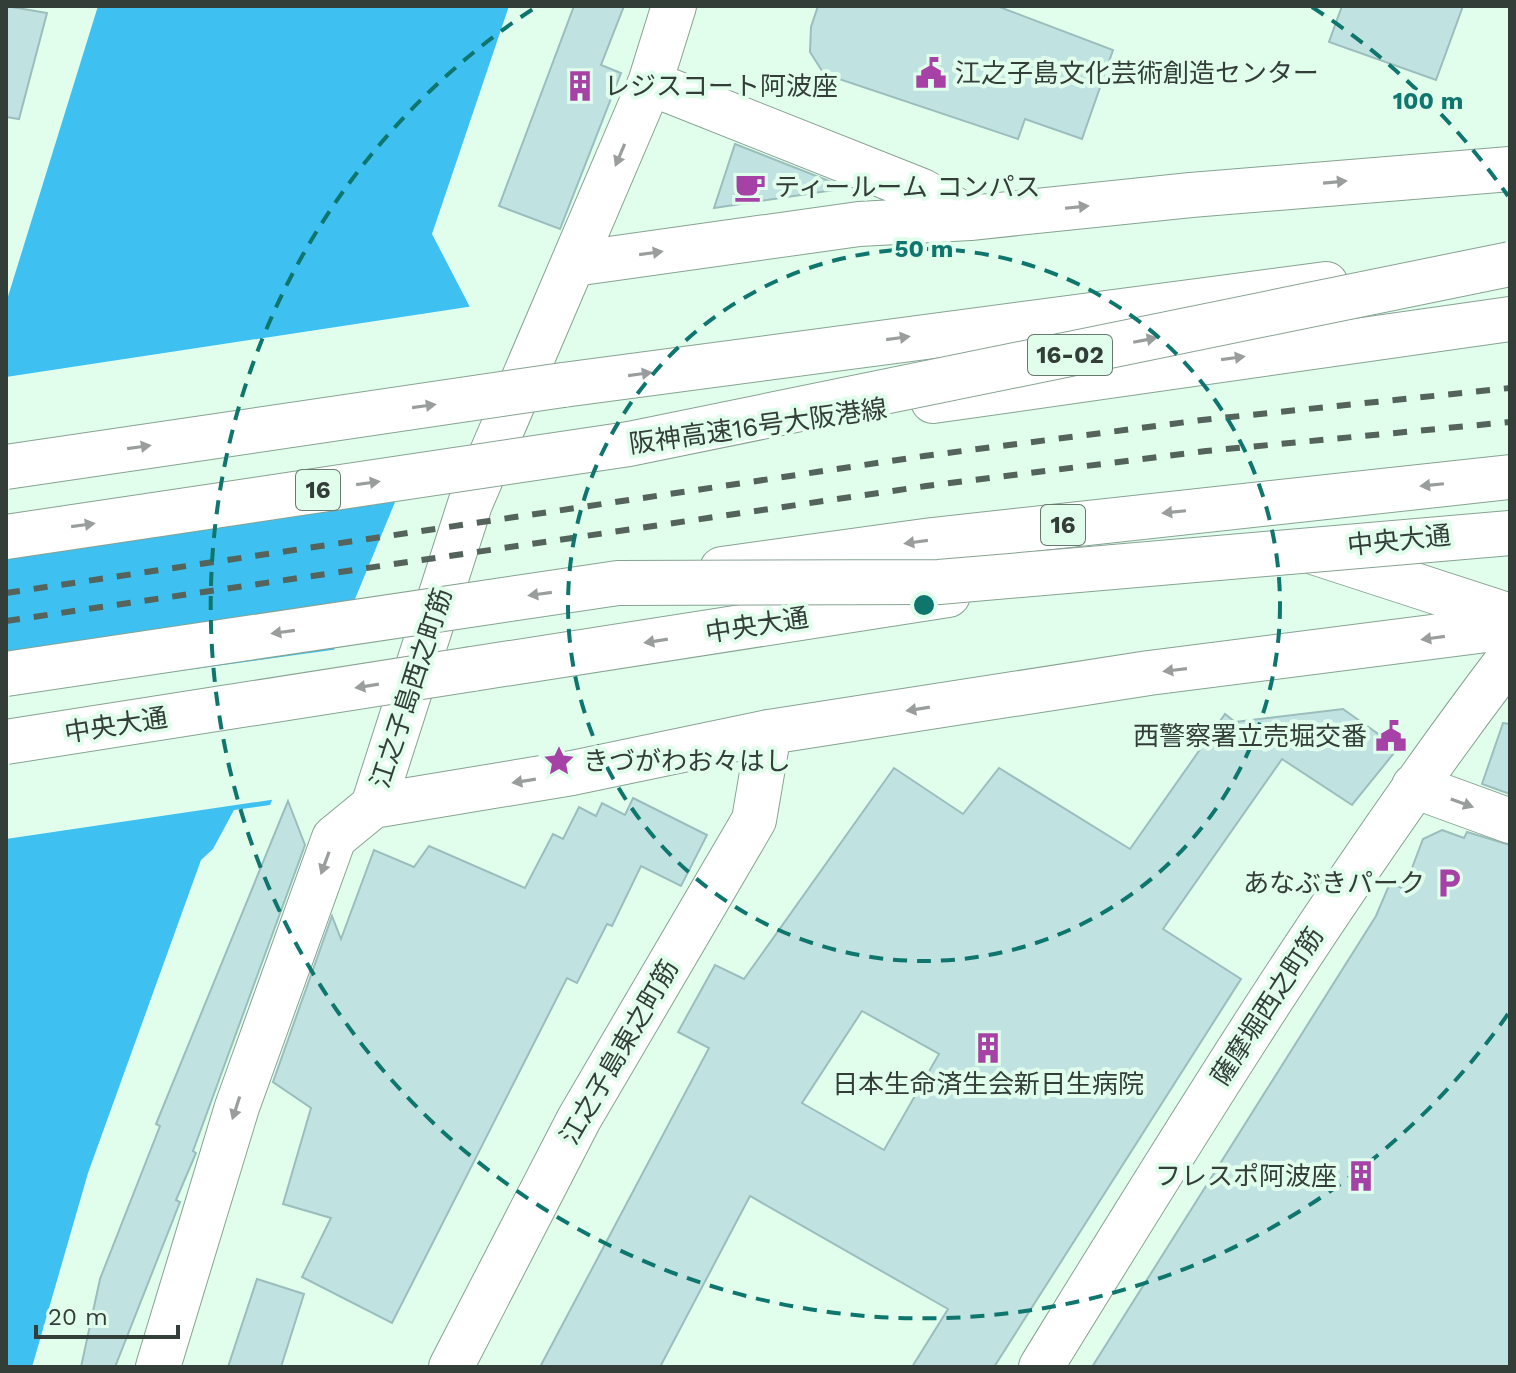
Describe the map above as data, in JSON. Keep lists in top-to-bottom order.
{
  "streets": {
    "main road": [
      "16-02",
      "阪神高速16号大阪港線",
      "16",
      "中央大通",
      "江之子島西之町筋",
      "薩摩堀西之町筋",
      "江之子島東之町筋"
    ]
  },
  "crossings": [
    ["16-02", "阪神高速16号大阪港線"],
    ["16", "中央大通"]
  ],
  "one_way": ["江之子島西之町筋"],
  "places": {
    "public building": ["江之子島文化芸術創造センター", "西警察署立売堀交番"],
    "building": ["レジスコート阿波座", "日本生命済生会新日生病院", "フレスポ阿波座"],
    "cafe": ["ティールーム コンパス"],
    "place": ["きづがわお々はし"],
    "parking": ["あなぶきパーク"]
  },
  "scale_bar": "20 m",
  "rings": ["100 m", "50 m"]
}
